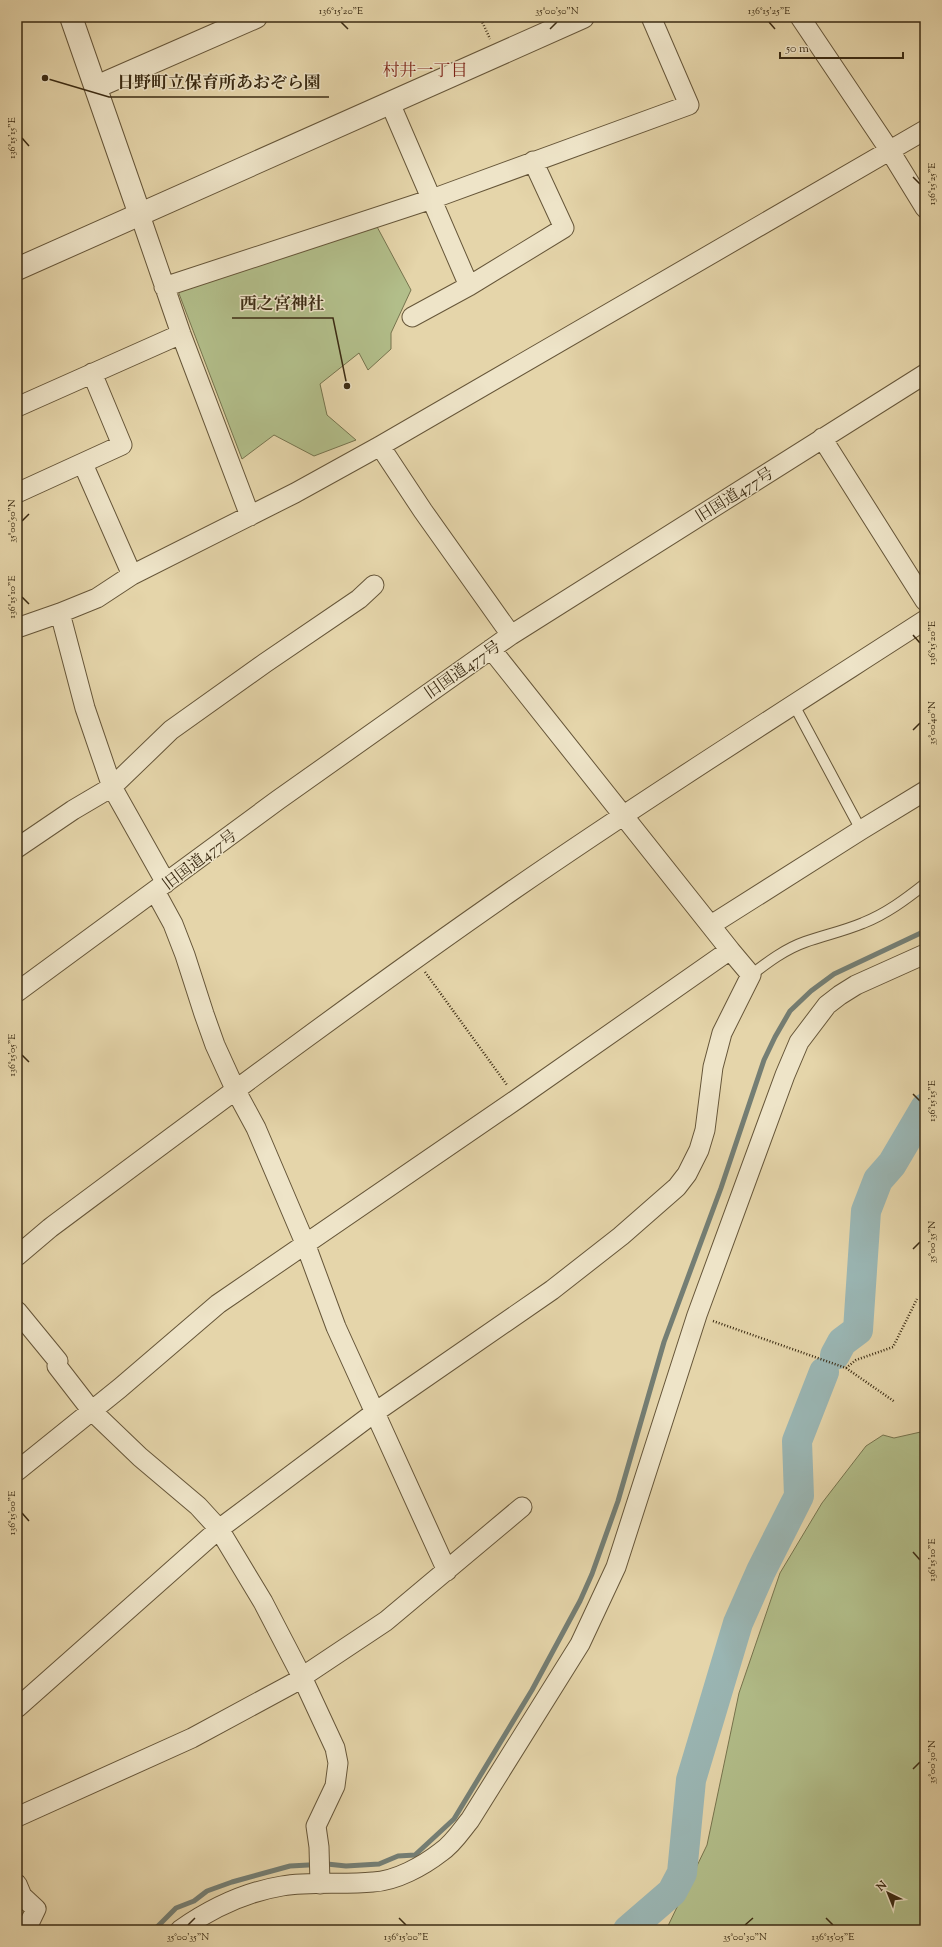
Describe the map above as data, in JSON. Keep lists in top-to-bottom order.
{
  "streets": {
    "street": ["旧国道477号"]
  },
  "districts": ["村井一丁目"],
  "places": ["日野町立保育所あおぞら園", "西之宮神社"],
  "scale_bar": "50 m",
  "north": "top left",
  "coordinates": [
    "136°15'20\"E",
    "35°00'50\"N",
    "136°15'25\"E",
    "136°15'15\"E",
    "136°15'10\"E",
    "35°00'40\"N",
    "136°15'05\"E",
    "35°00'35\"N",
    "136°15'00\"E",
    "35°00'30\"N"
  ]
}
